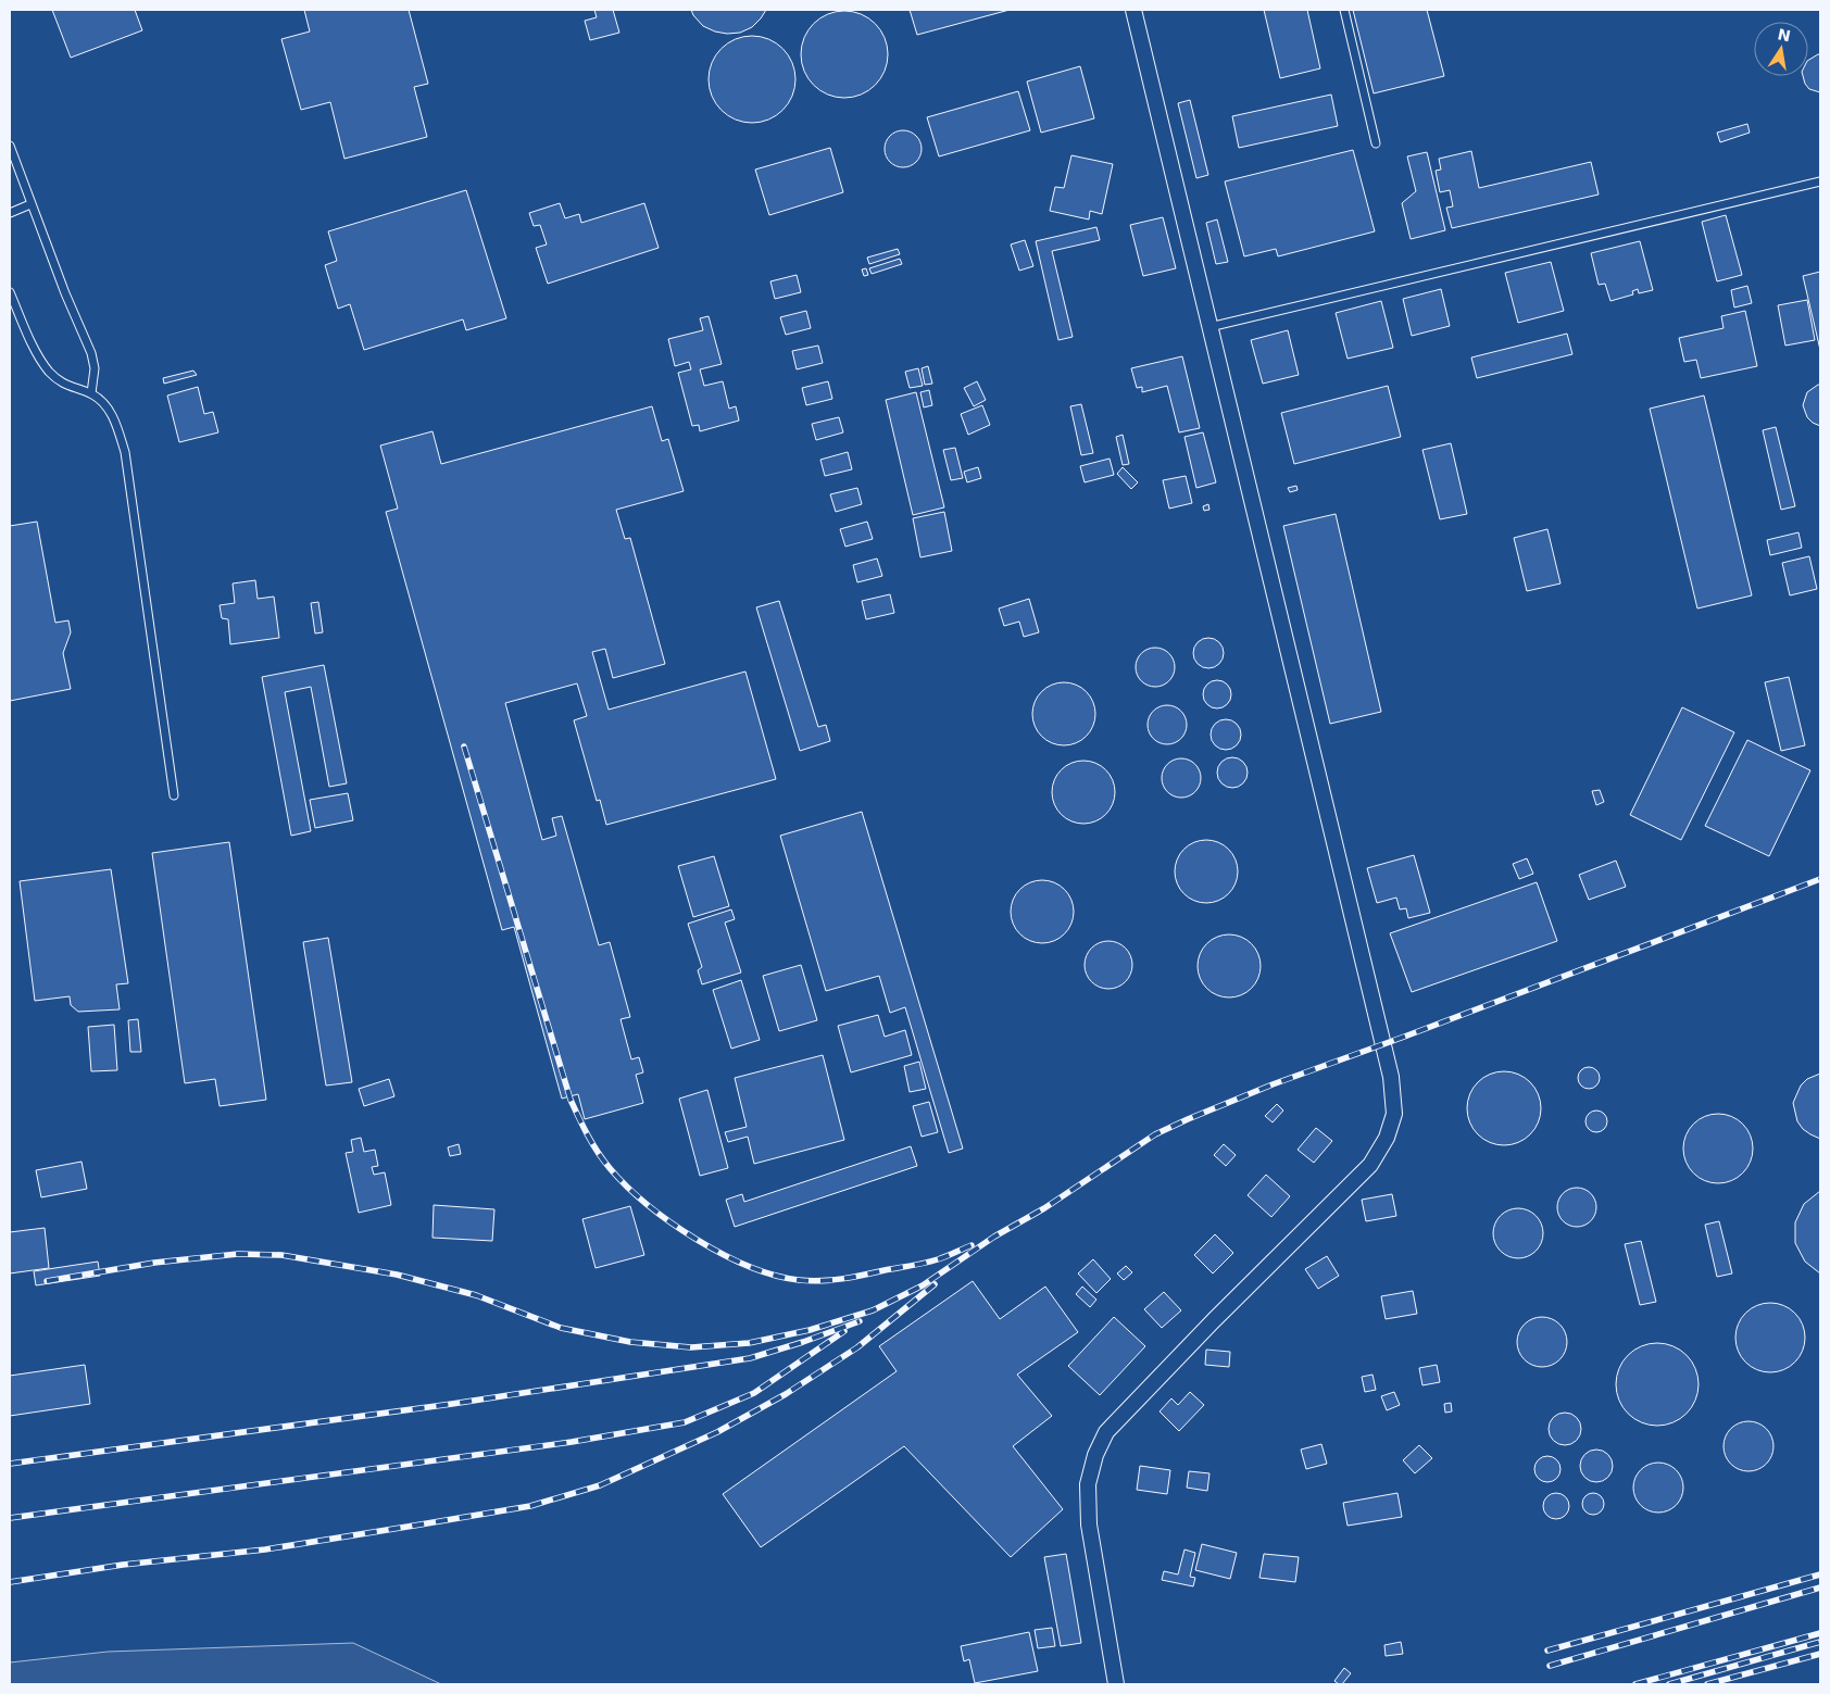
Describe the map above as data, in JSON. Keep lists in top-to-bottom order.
{
  "north": "top"
}
